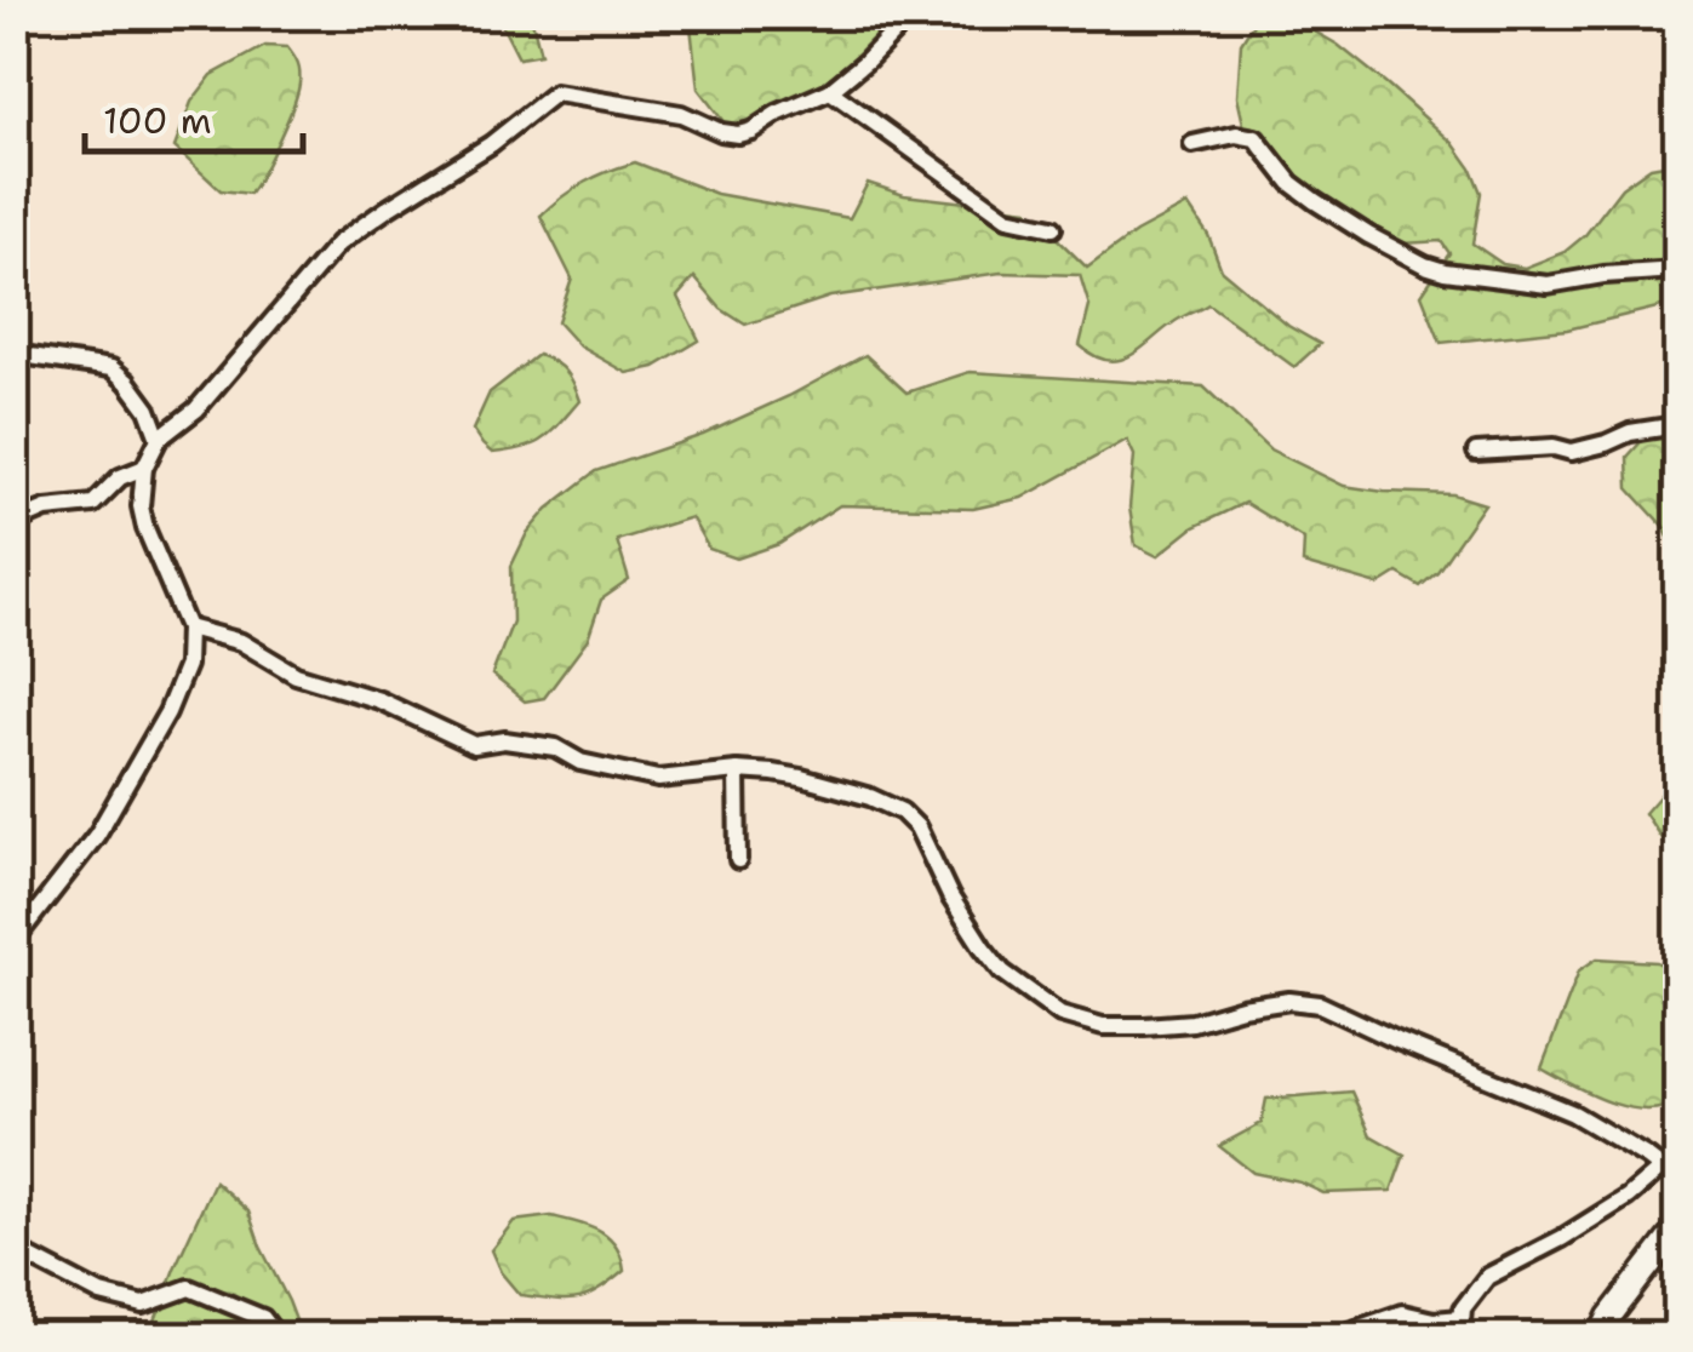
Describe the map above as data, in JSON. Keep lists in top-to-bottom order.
{
  "scale_bar": "100 m"
}
